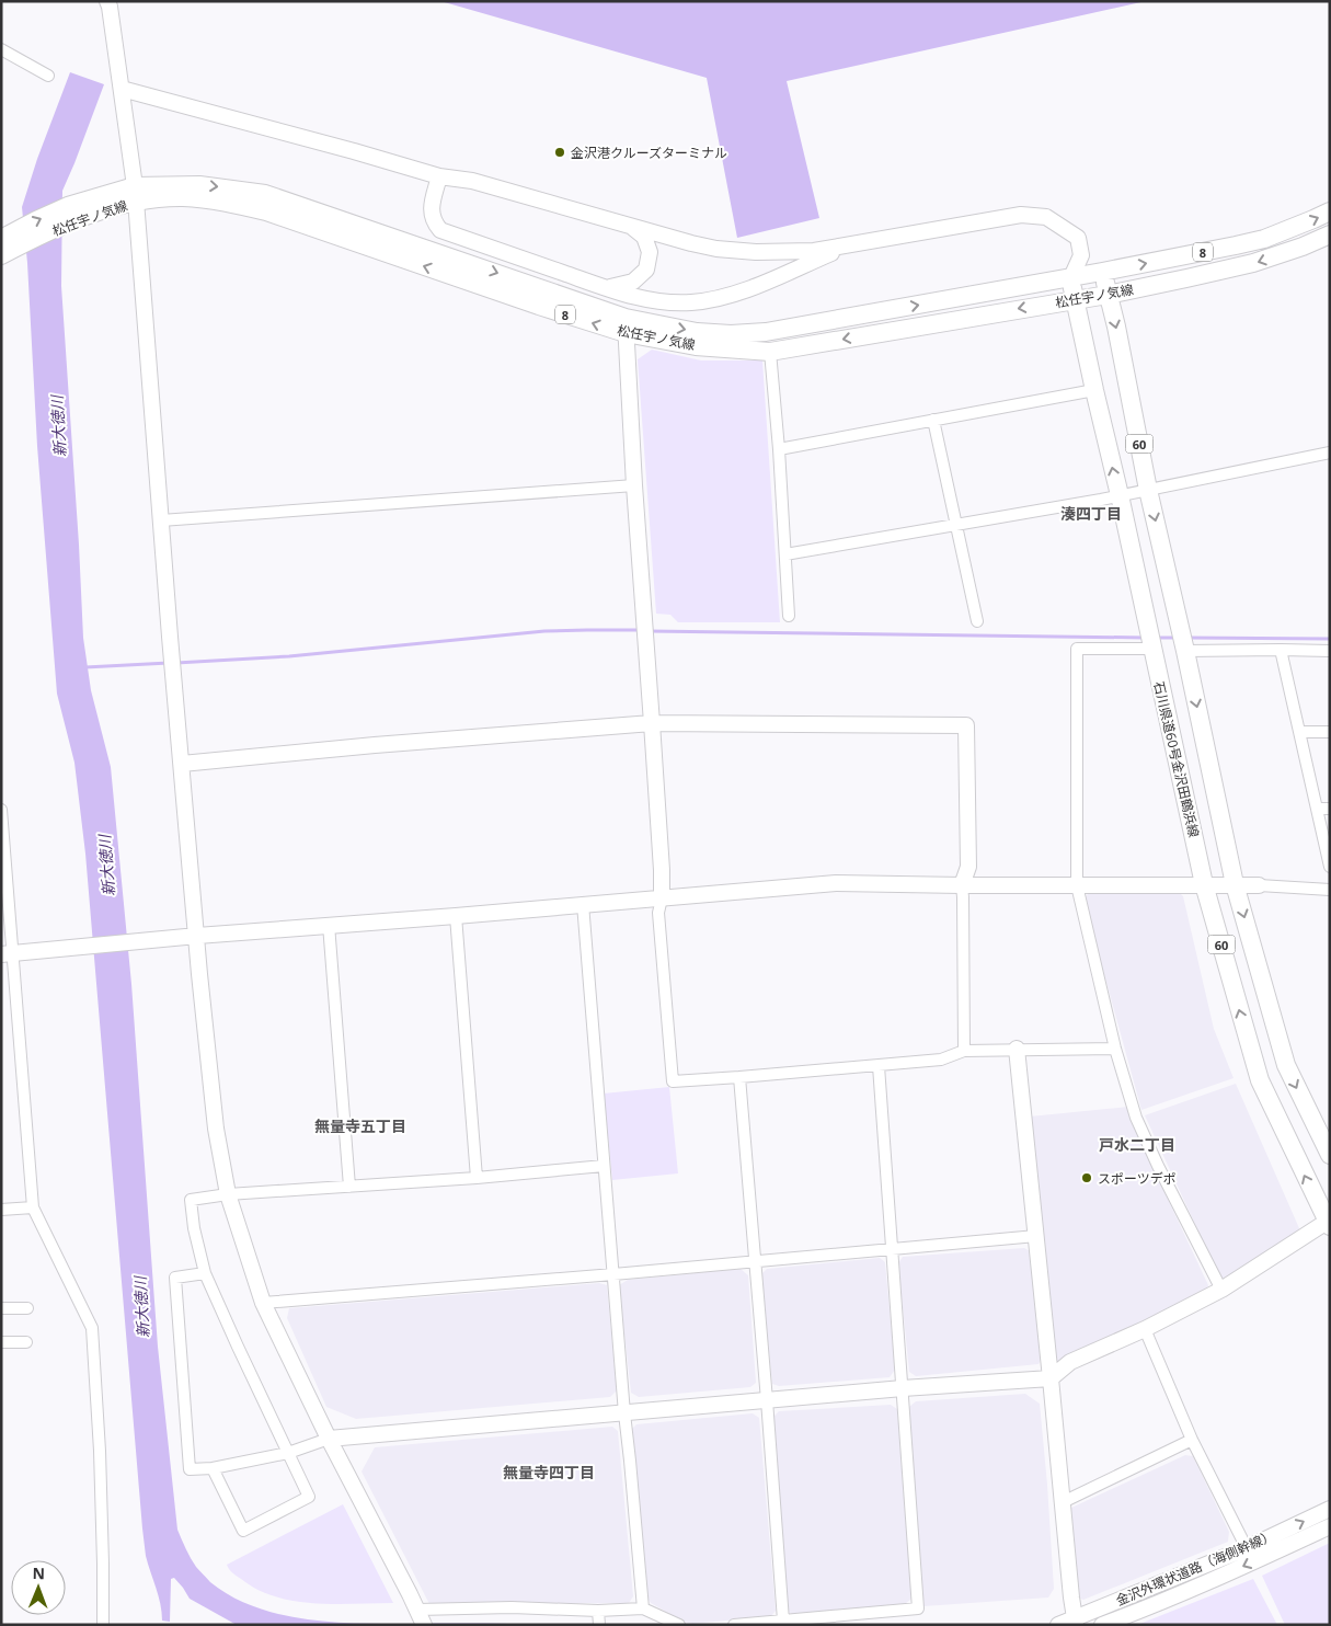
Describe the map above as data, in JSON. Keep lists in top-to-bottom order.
{
  "streets": {
    "main road": [
      "松任宇ノ気線",
      "8",
      "60",
      "石川県道60号金沢田鶴浜線"
    ],
    "street": ["金沢外環状道路（海側幹線）"]
  },
  "crossings": [
    ["松任宇ノ気線", "60"],
    ["松任宇ノ気線", "石川県道60号金沢田鶴浜線"]
  ],
  "districts": [
    "湊四丁目",
    "無量寺五丁目",
    "戸水二丁目",
    "無量寺四丁目"
  ],
  "water": ["新大徳川"],
  "places": ["金沢港クルーズターミナル", "スポーツデポ"],
  "north": "top"
}
